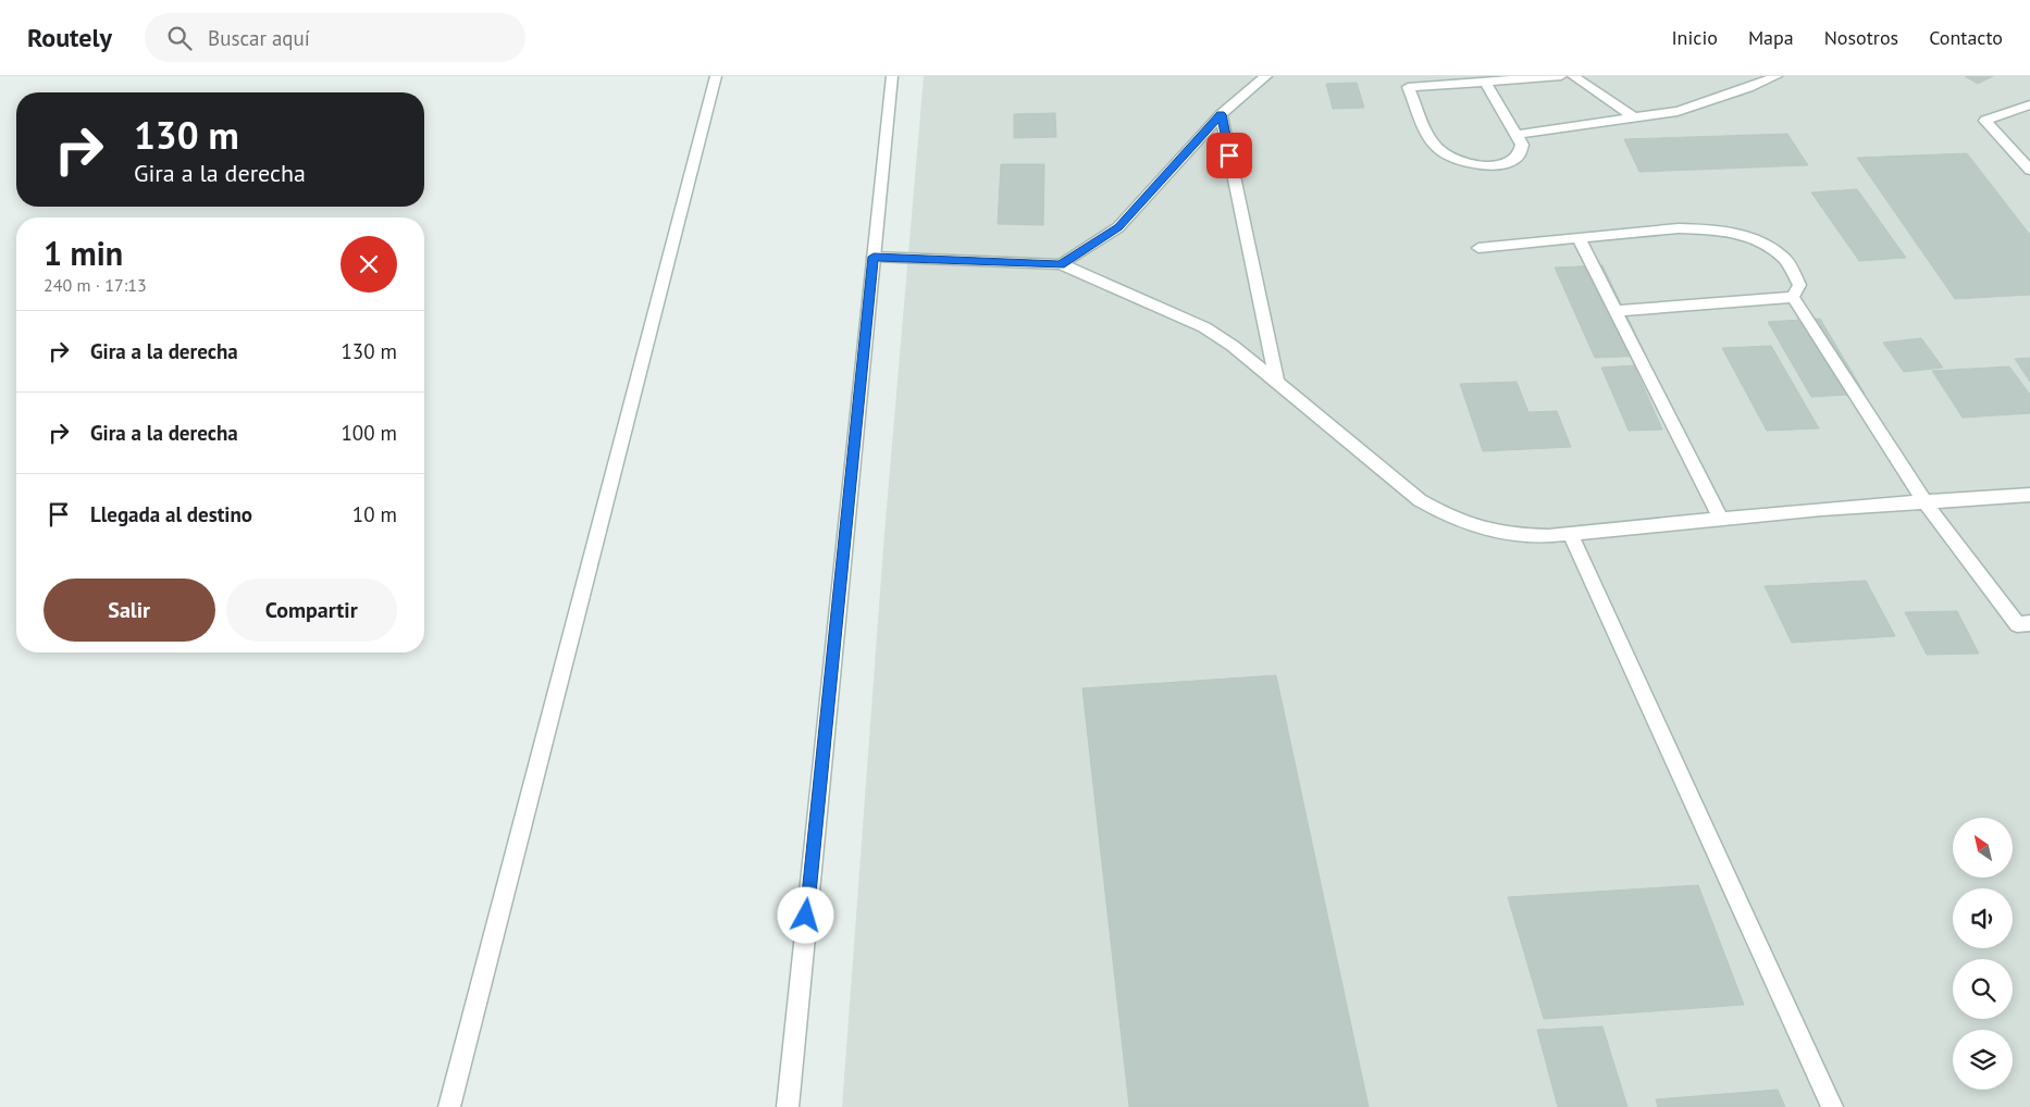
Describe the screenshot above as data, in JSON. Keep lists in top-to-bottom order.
{
  "north": "top left",
  "page": {
    "header": "Routely",
    "search": "Buscar aquí",
    "nav": [
      "Inicio",
      "Mapa",
      "Nosotros",
      "Contacto"
    ],
    "turn": ["130 m", "Gira a la derecha"],
    "heading": ["1 min", "240 m · 17:13"],
    "list": [
      {
        "name": "Gira a la derecha",
        "value": "130 m"
      },
      {
        "name": "Gira a la derecha",
        "value": "100 m"
      },
      {
        "name": "Llegada al destino",
        "value": "10 m"
      }
    ],
    "buttons": ["Salir", "Compartir"]
  }
}
